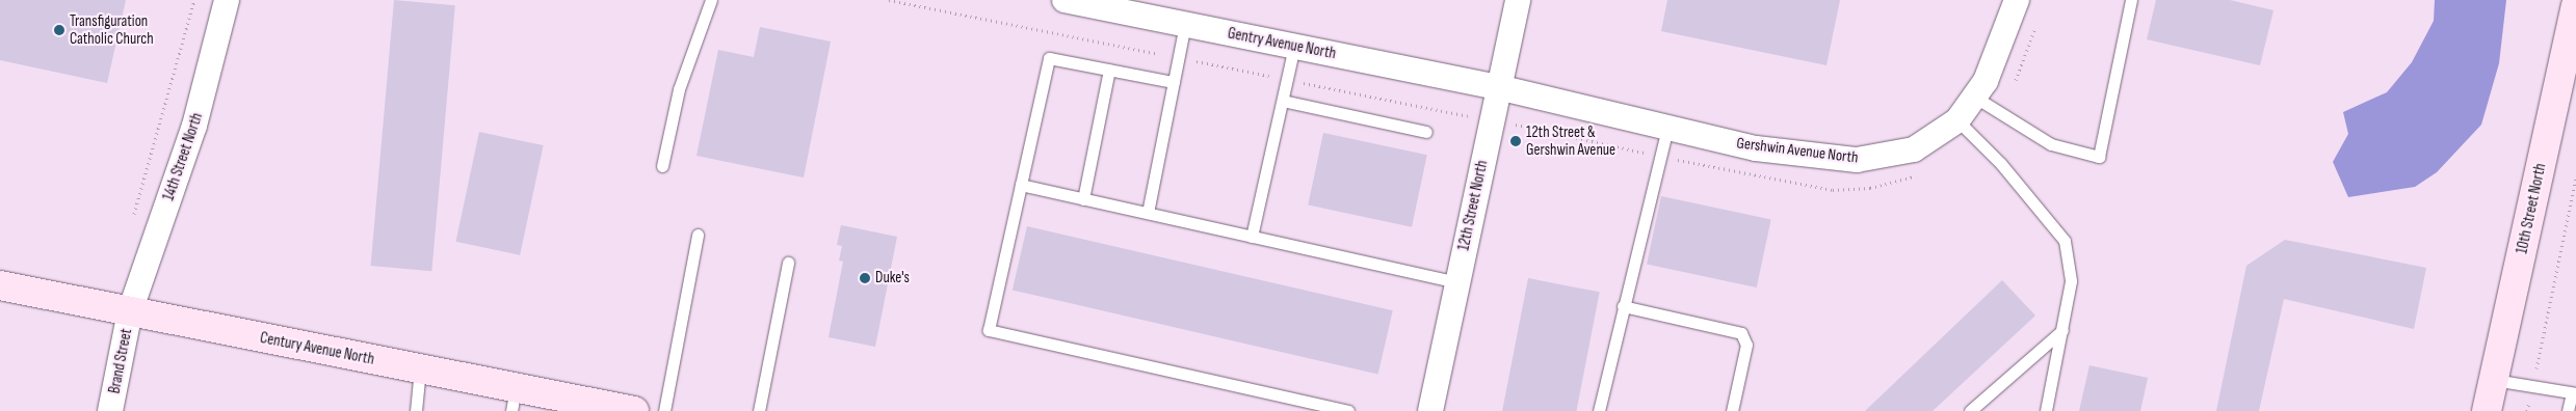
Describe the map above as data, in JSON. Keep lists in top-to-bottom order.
{
  "streets": {
    "main road": ["10th Street North", "Century Avenue North"],
    "street": [
      "Gentry Avenue North",
      "Gershwin Avenue North",
      "14th Street North",
      "12th Street North",
      "Brand Street"
    ]
  },
  "crossings": [
    ["Gentry Avenue North", "Gershwin Avenue North"],
    ["Gentry Avenue North", "12th Street North"],
    ["Gershwin Avenue North", "12th Street North"],
    ["14th Street North", "Century Avenue North"],
    ["14th Street North", "Brand Street"],
    ["Century Avenue North", "Brand Street"]
  ],
  "places": ["Transfiguration Catholic Church", "12th Street & Gershwin Avenue", "Duke's"]
}
